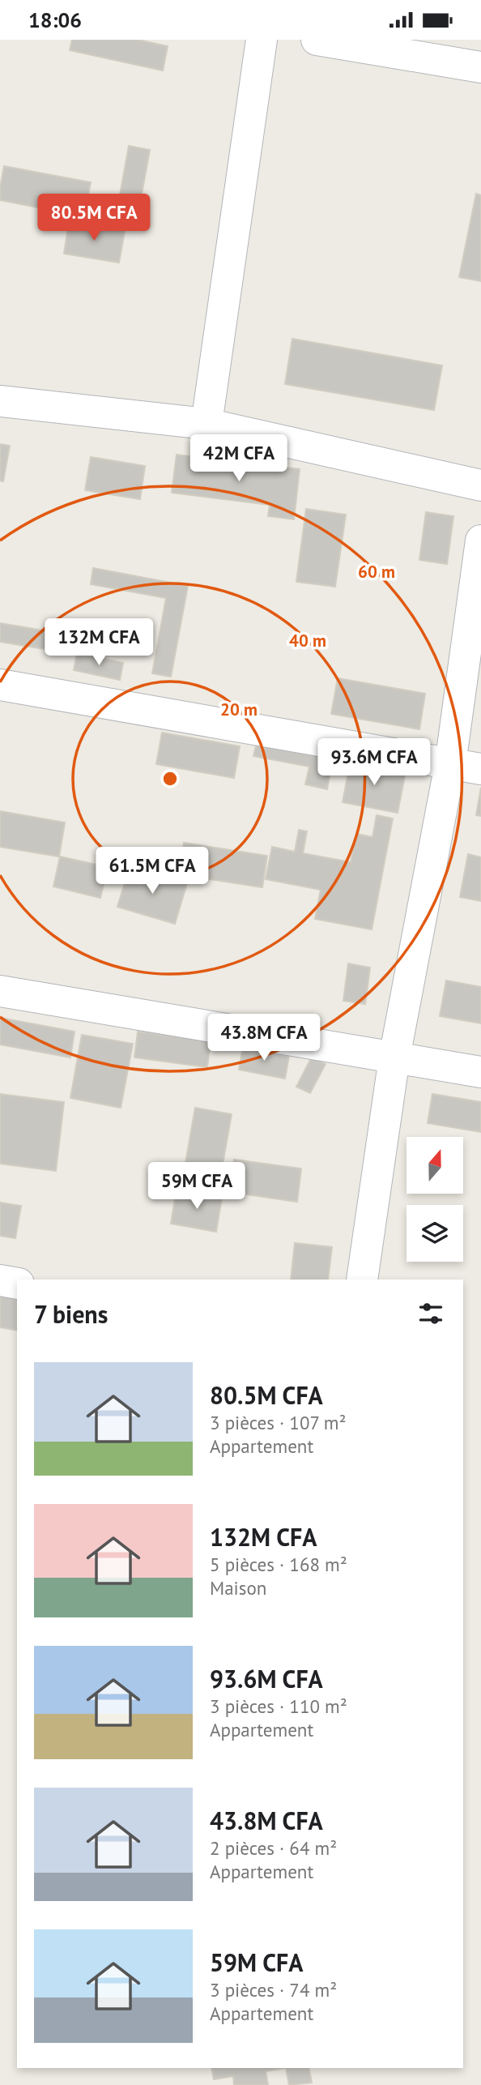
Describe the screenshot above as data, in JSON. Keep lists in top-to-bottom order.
{
  "north": "top",
  "page": {
    "status": "18:06",
    "price": [
      "80.5M CFA",
      "42M CFA",
      "132M CFA",
      "93.6M CFA",
      "61.5M CFA",
      "43.8M CFA",
      "59M CFA"
    ],
    "heading": "7 biens",
    "list": [
      {
        "name": "80.5M CFA",
        "note": "3 pièces · 107 m² · Appartement"
      },
      {
        "name": "132M CFA",
        "note": "5 pièces · 168 m² · Maison"
      },
      {
        "name": "93.6M CFA",
        "note": "3 pièces · 110 m² · Appartement"
      },
      {
        "name": "43.8M CFA",
        "note": "2 pièces · 64 m² · Appartement"
      },
      {
        "name": "59M CFA",
        "note": "3 pièces · 74 m² · Appartement"
      }
    ]
  },
  "rings": ["60 m", "40 m", "20 m"]
}
